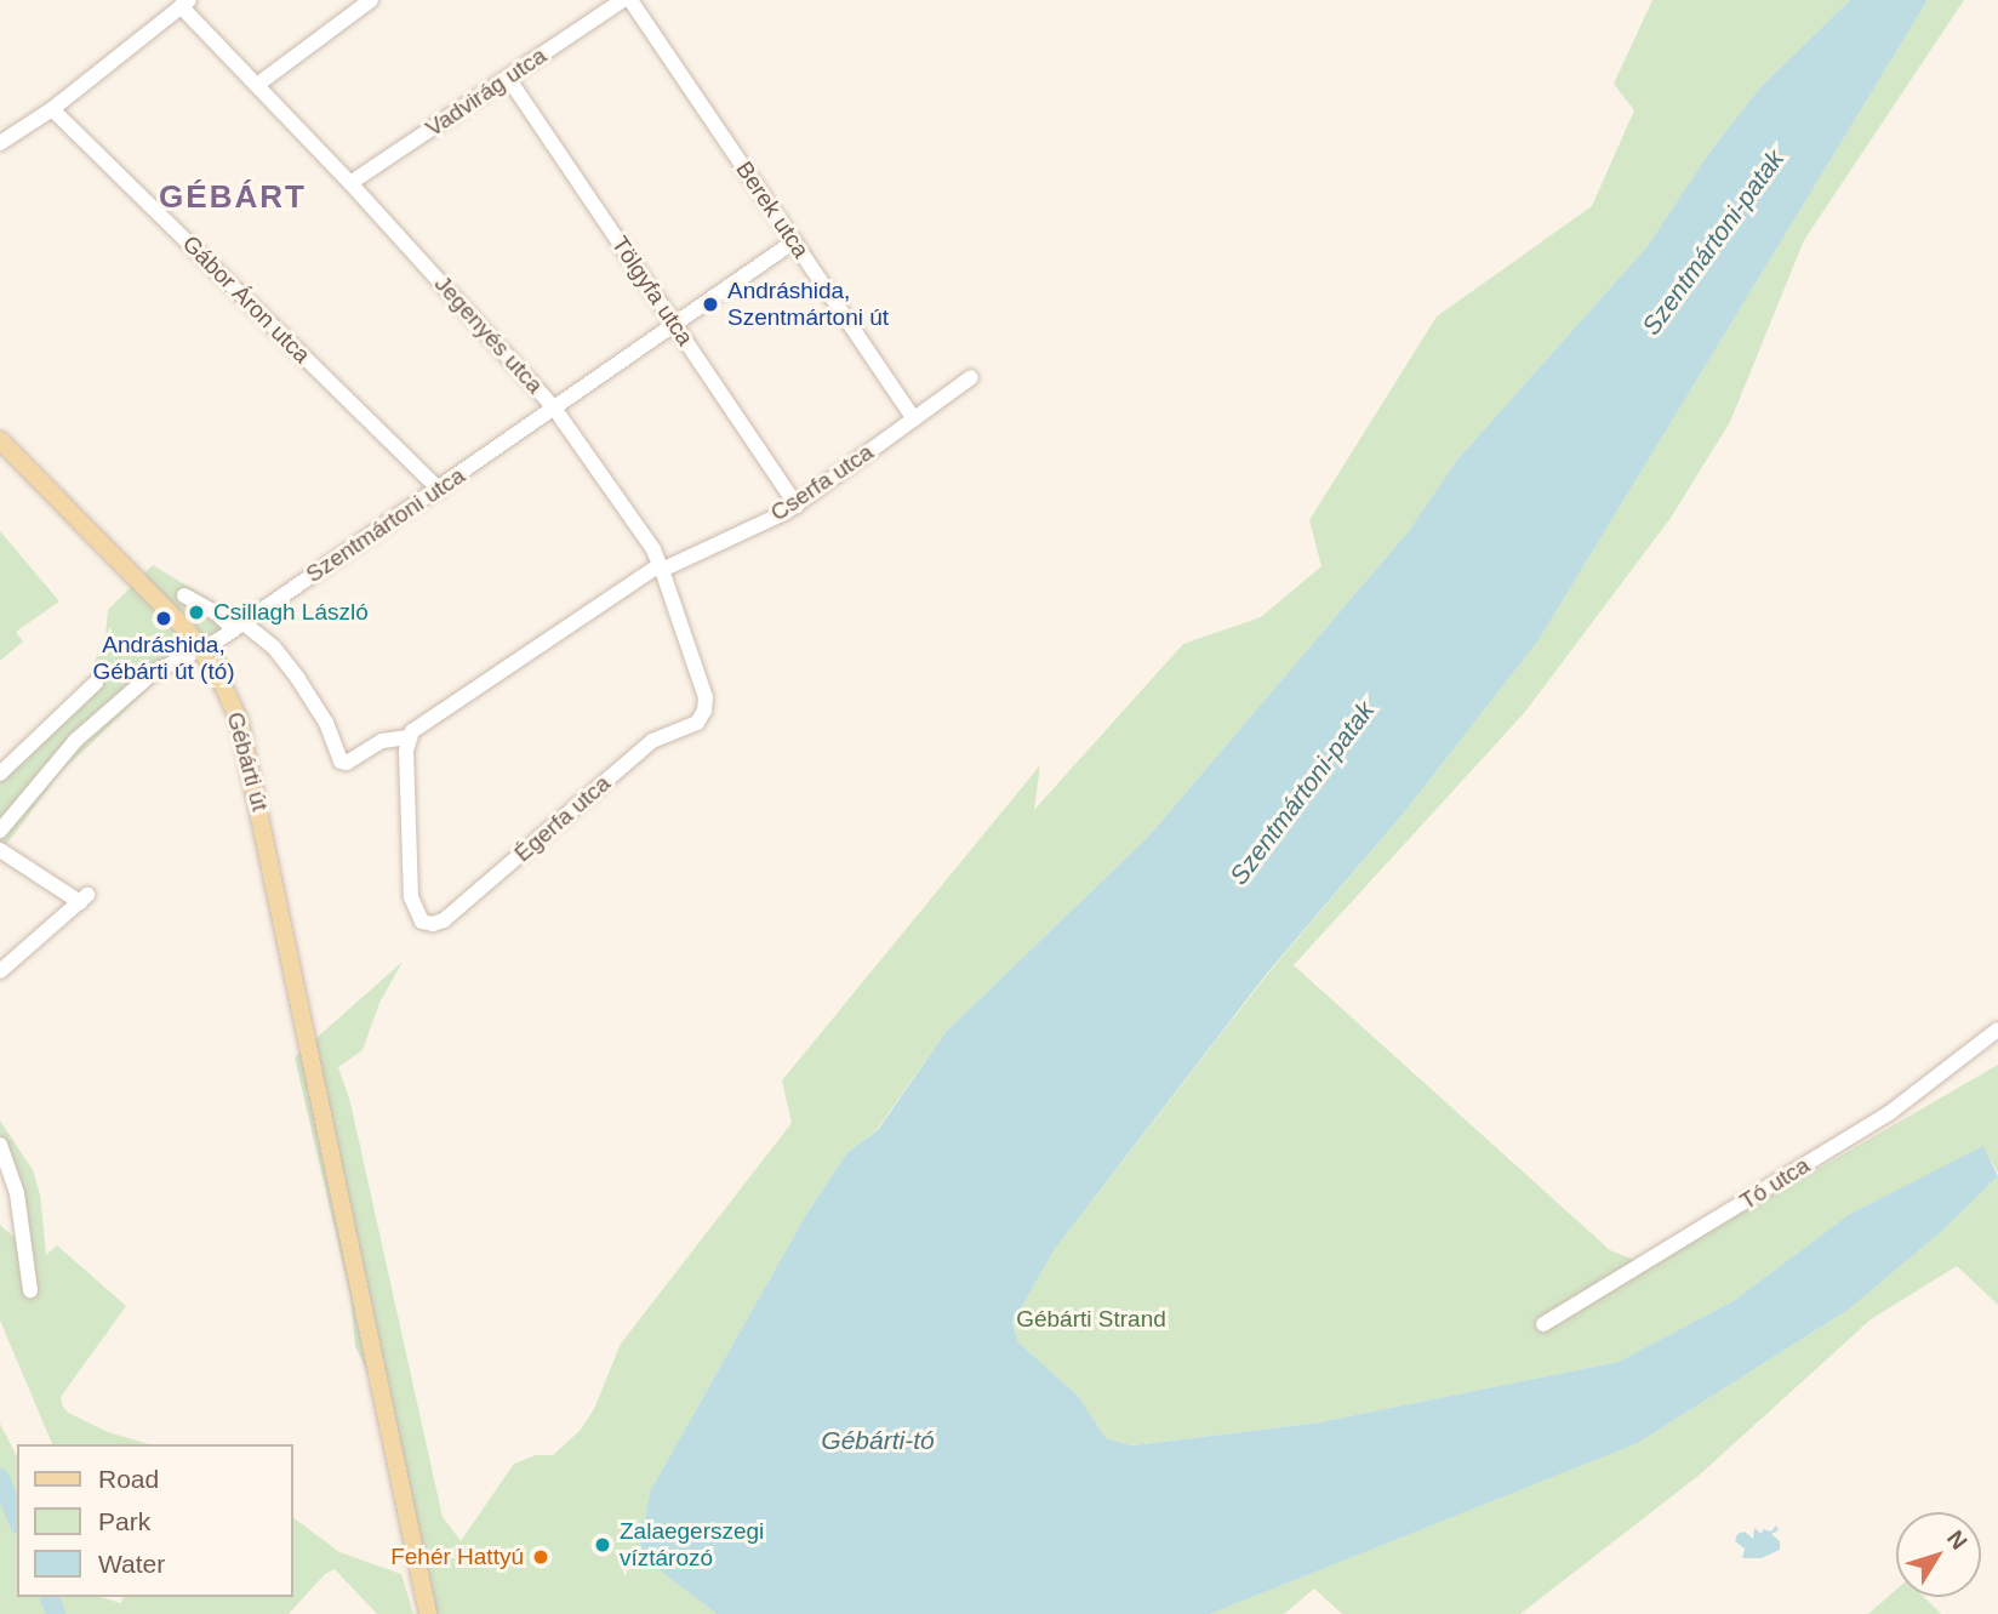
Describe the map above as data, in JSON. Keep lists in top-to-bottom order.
{
  "streets": {
    "main road": ["Gébárti út"],
    "street": [
      "Vadvirág utca",
      "Berek utca",
      "Tölgyfa utca",
      "Gábor Áron utca",
      "Jegenyés utca",
      "Cserfa utca",
      "Szentmártoni utca",
      "Égerfa utca",
      "Tó utca"
    ]
  },
  "crossings": [
    ["Vadvirág utca", "Tölgyfa utca"],
    ["Vadvirág utca", "Jegenyés utca"],
    ["Berek utca", "Cserfa utca"],
    ["Berek utca", "Szentmártoni utca"],
    ["Tölgyfa utca", "Cserfa utca"],
    ["Tölgyfa utca", "Szentmártoni utca"],
    ["Gábor Áron utca", "Szentmártoni utca"],
    ["Jegenyés utca", "Cserfa utca"],
    ["Jegenyés utca", "Szentmártoni utca"],
    ["Jegenyés utca", "Égerfa utca"],
    ["Cserfa utca", "Szentmártoni utca"],
    ["Cserfa utca", "Égerfa utca"],
    ["Szentmártoni utca", "Gébárti út"]
  ],
  "districts": ["GÉBÁRT"],
  "water": ["Szentmártoni-patak", "Gébárti-tó"],
  "parks": ["Gébárti Strand"],
  "places": [
    "Andráshida, Szentmártoni út",
    "Csillagh László",
    "Andráshida, Gébárti út (tó)",
    "Zalaegerszegi víztározó",
    "Fehér Hattyú"
  ],
  "legend": ["Road", "Park", "Water"],
  "north": "top right"
}
